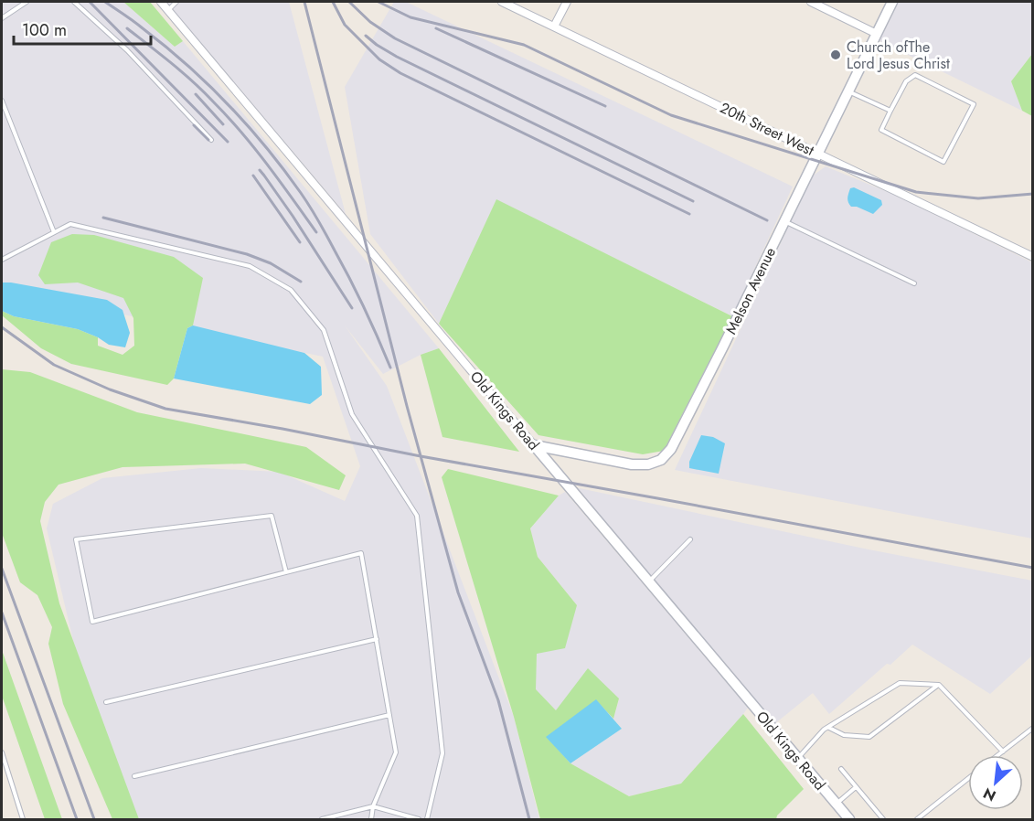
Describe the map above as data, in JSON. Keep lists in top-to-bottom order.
{
  "streets": {
    "street": ["20th Street West", "Melson Avenue", "Old Kings Road"]
  },
  "crossings": [
    ["20th Street West", "Melson Avenue"],
    ["Melson Avenue", "Old Kings Road"]
  ],
  "places": ["Church ofThe Lord Jesus Christ"],
  "scale_bar": "100 m",
  "north": "bottom left"
}
